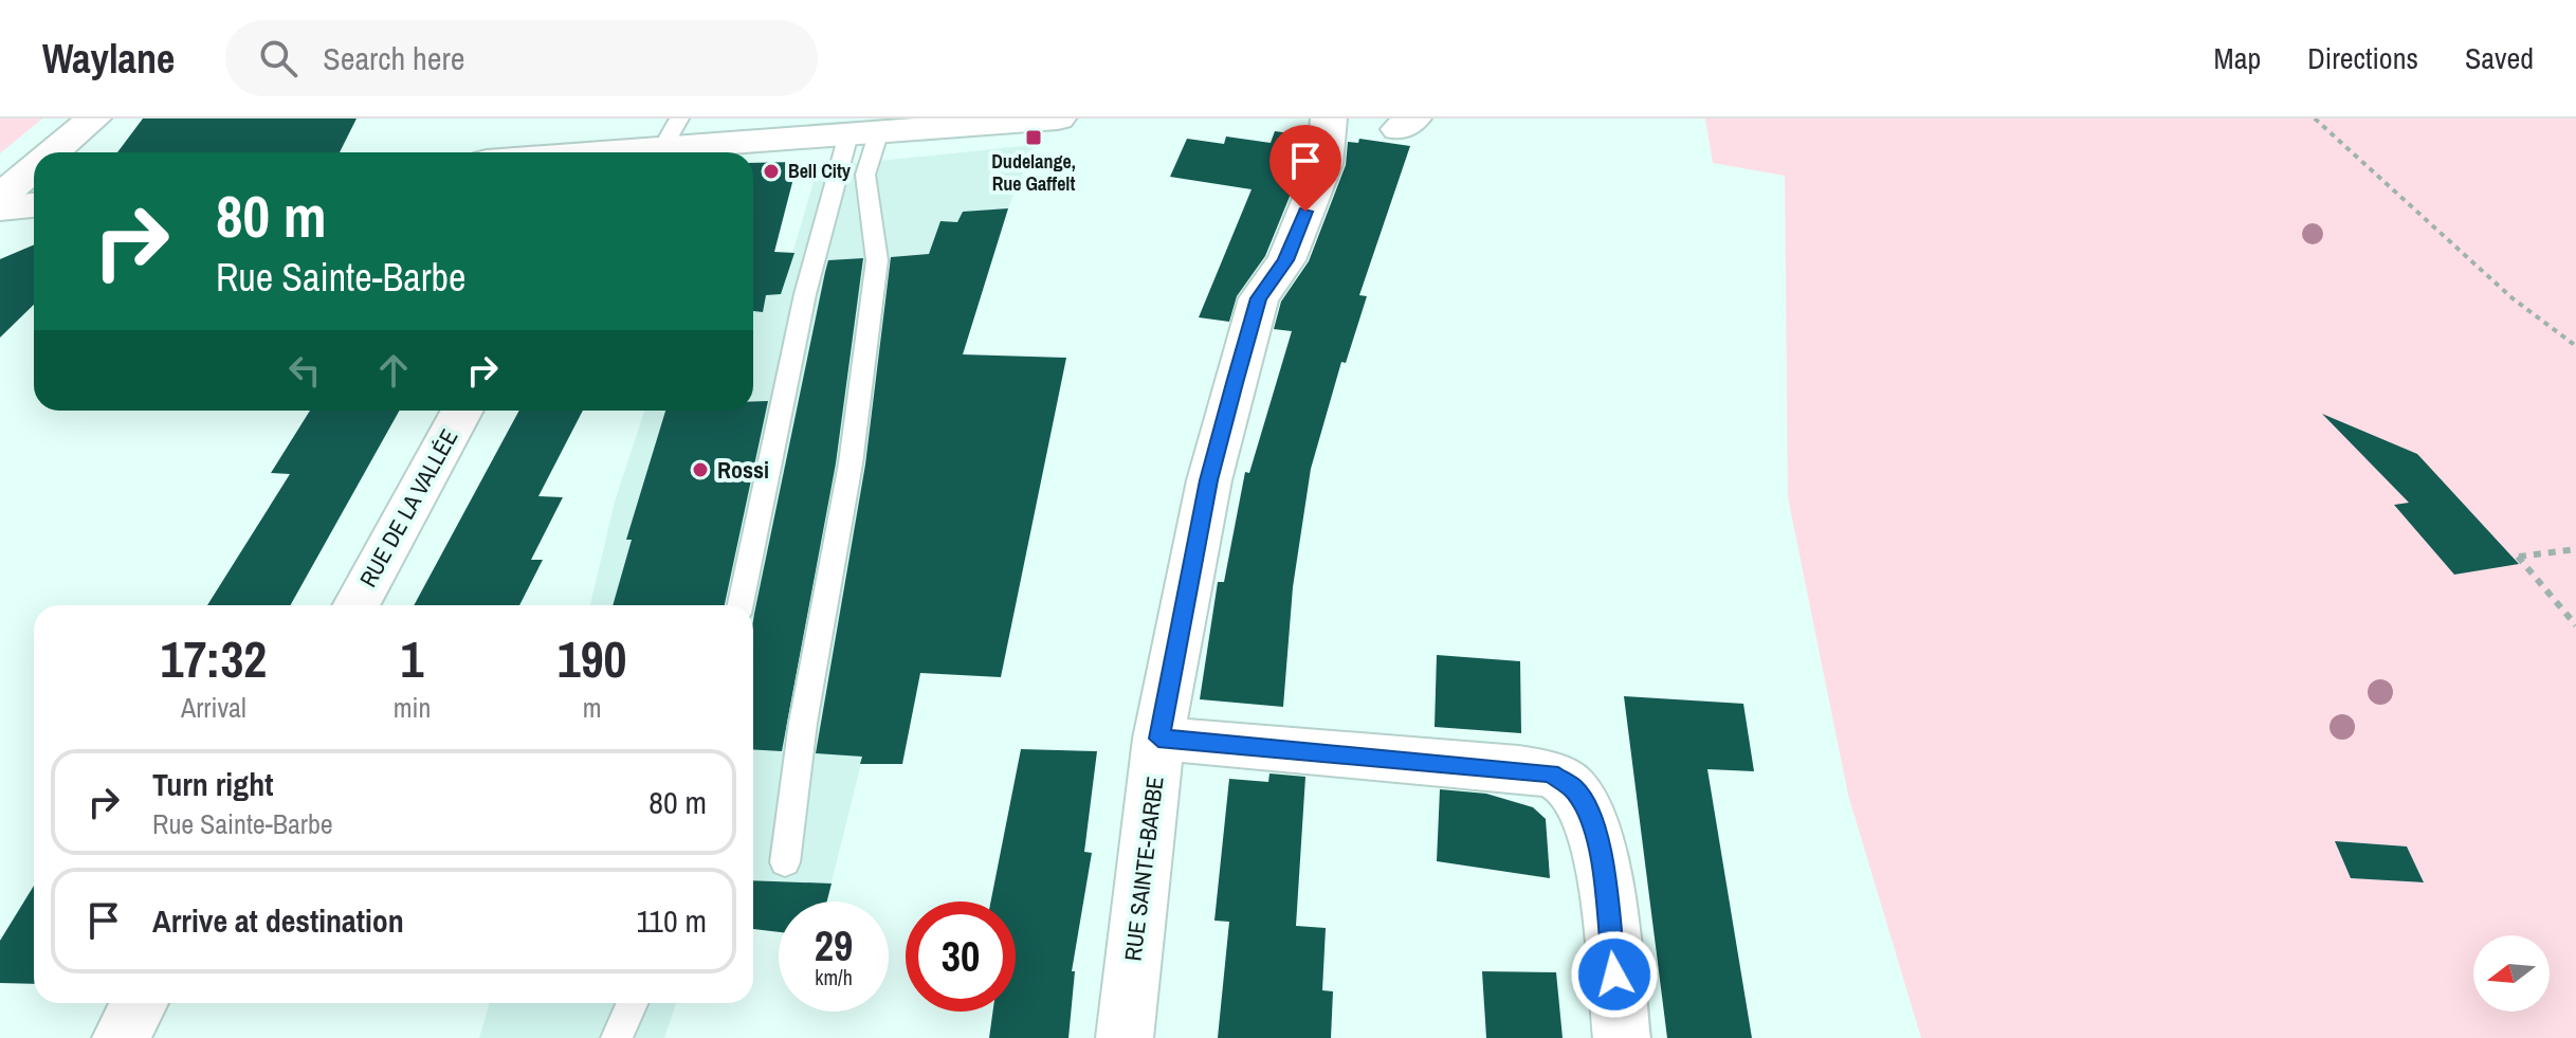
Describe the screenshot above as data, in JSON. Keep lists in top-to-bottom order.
{
  "streets": {
    "street": ["RUE DE LA VALLÉE", "RUE SAINTE-BARBE"]
  },
  "places": {
    "transit": ["Dudelange, Rue Gaffelt"],
    "other": ["Bell City", "Rossi"]
  },
  "north": "left",
  "page": {
    "header": "Waylane",
    "search": "Search here",
    "nav": ["Map", "Directions", "Saved"],
    "turn": ["80 m", "Rue Sainte-Barbe"],
    "eta": [
      "17:32",
      "Arrival",
      "1",
      "min",
      "190",
      "m"
    ],
    "list": [
      {
        "name": "Turn right",
        "note": "Rue Sainte-Barbe",
        "value": "80 m"
      },
      {
        "name": "Arrive at destination",
        "value": "110 m"
      }
    ],
    "speed": "29 km/h",
    "limit": "30"
  }
}
